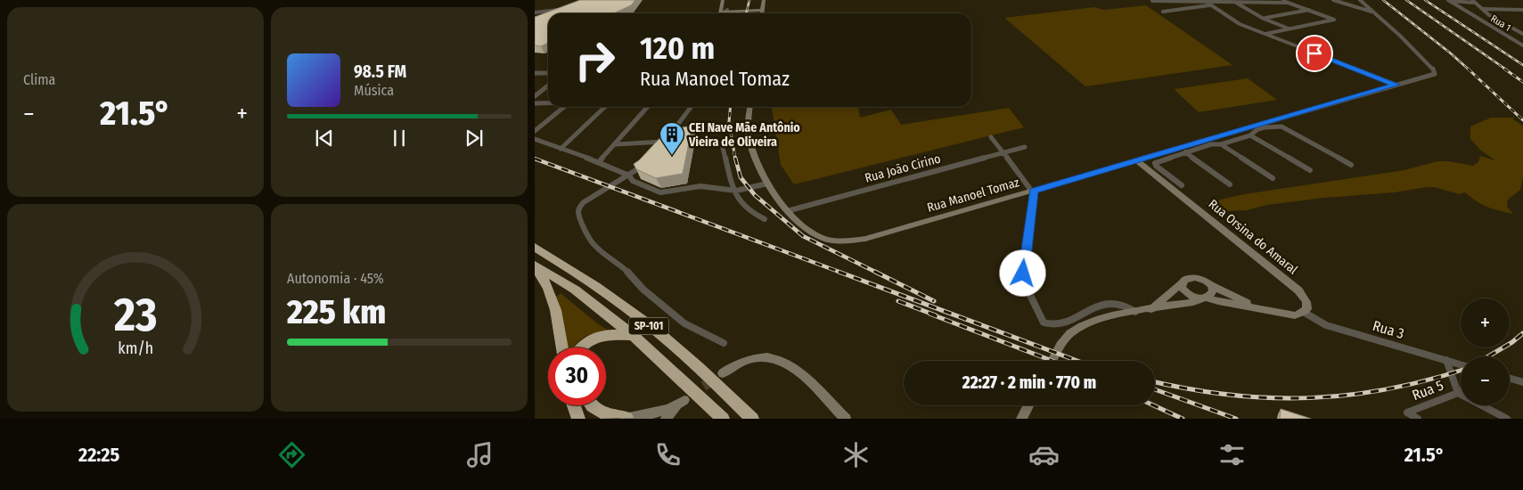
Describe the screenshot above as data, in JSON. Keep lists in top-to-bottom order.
{
  "streets": {
    "highway": ["SP-101"],
    "street": [
      "Rua 1",
      "Rua João Cirino",
      "Rua Manoel Tomaz",
      "Rua Orsina do Amaral",
      "Rua 3",
      "Rua 5"
    ]
  },
  "crossings": [
    ["Rua João Cirino", "Rua Manoel Tomaz"],
    ["Rua Manoel Tomaz", "Rua Orsina do Amaral"],
    ["Rua Orsina do Amaral", "Rua 3"]
  ],
  "places": {
    "building": ["CEI Nave Mãe Antônio Vieira de Oliveira"]
  },
  "page": {
    "tile": [
      "Clima",
      ["Autonomia · 45%", "225 km"]
    ],
    "turn": ["120 m", "Rua Manoel Tomaz"],
    "song": ["98.5 FM", "Música"],
    "heat": ["−", "21.5°", "+"],
    "map_buttons": ["+", "−"],
    "limit": "30",
    "trip": "22:27 · 2 min · 770 m",
    "tabs": ["22:25", "21.5°"],
    "gauge": ["23", "km/h"]
  }
}
